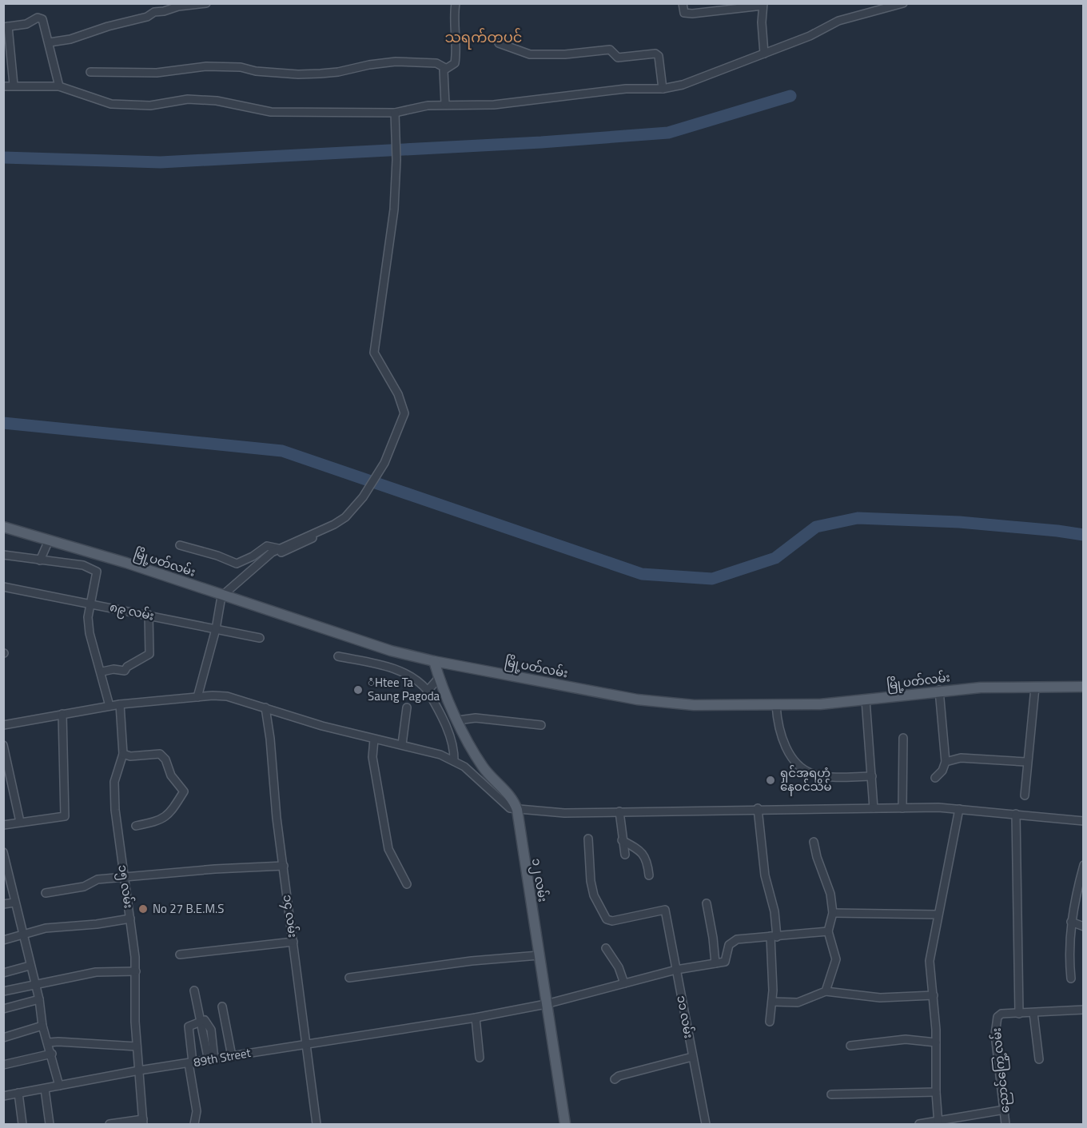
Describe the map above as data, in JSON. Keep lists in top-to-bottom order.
{
  "streets": {
    "main road": ["မြို့ပတ်လမ်း", "၁၂ လမ်း"],
    "street": [
      "၈၉ လမ်း",
      "၁၅ လမ်း",
      "၁၄ လမ်း",
      "၁၁ လမ်း",
      "89th Street",
      "ညောင်ကြွေ့လမ်း"
    ]
  },
  "crossings": [
    ["မြို့ပတ်လမ်း", "၁၂ လမ်း"],
    ["၁၂ လမ်း", "89th Street"],
    ["၁၅ လမ်း", "89th Street"],
    ["၁၄ လမ်း", "89th Street"],
    ["၁၁ လမ်း", "89th Street"]
  ],
  "districts": ["သရက်တပင်"],
  "places": ["ံHtee Ta Saung Pagoda", "ရှင်အရဟံ နေဝင်သိမ်", "No 27 B.E.M.S"]
}
